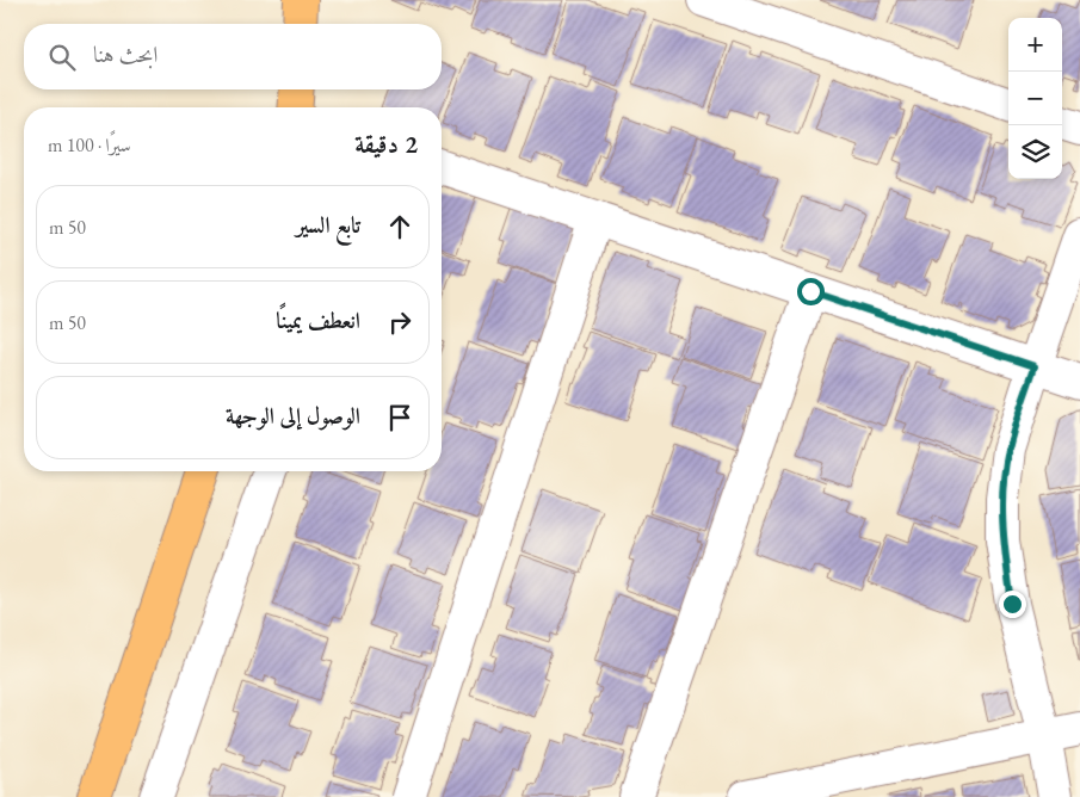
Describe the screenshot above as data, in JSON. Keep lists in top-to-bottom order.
{
  "page": {
    "map_buttons": ["+", "−"],
    "search": "ابحث هنا",
    "heading": ["2 دقيقة", "سيرًا · 100 m"],
    "list": [
      ["تابع السير", "50 m"],
      ["انعطف يمينًا", "50 m"],
      "الوصول إلى الوجهة"
    ]
  }
}
